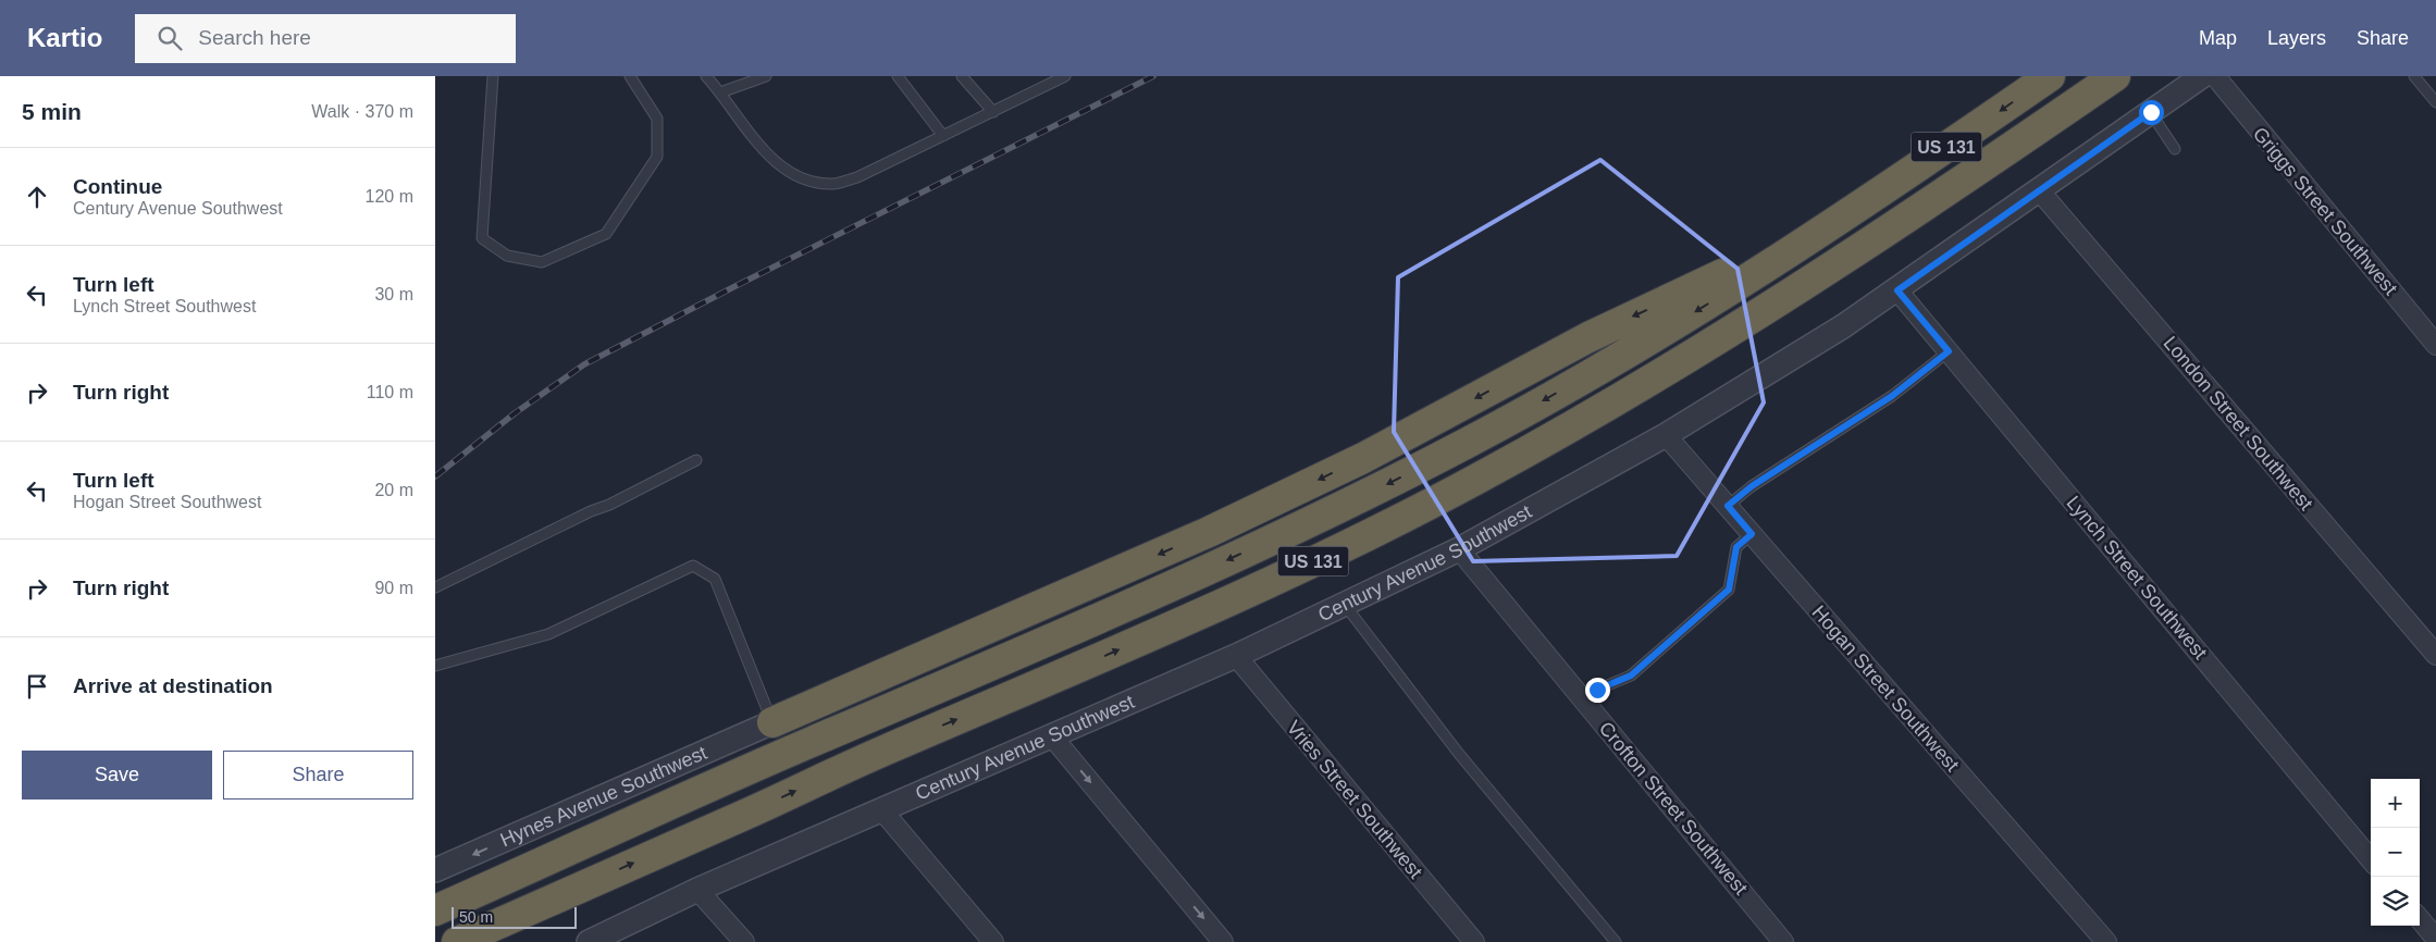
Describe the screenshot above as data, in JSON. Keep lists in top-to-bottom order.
{
  "streets": {
    "highway": ["US 131"],
    "street": [
      "Griggs Street Southwest",
      "London Street Southwest",
      "Century Avenue Southwest",
      "Lynch Street Southwest",
      "Hogan Street Southwest",
      "Hynes Avenue Southwest",
      "Vries Street Southwest",
      "Crofton Street Southwest"
    ]
  },
  "crossings": [
    ["London Street Southwest", "Century Avenue Southwest"],
    ["Century Avenue Southwest", "Lynch Street Southwest"],
    ["Century Avenue Southwest", "Hogan Street Southwest"],
    ["Century Avenue Southwest", "Vries Street Southwest"],
    ["Century Avenue Southwest", "Crofton Street Southwest"]
  ],
  "one_way": ["Hynes Avenue Southwest"],
  "scale_bar": "50 m",
  "page": {
    "header": "Kartio",
    "search": "Search here",
    "nav": ["Map", "Layers", "Share"],
    "heading": ["5 min", "Walk · 370 m"],
    "list": [
      ["Continue", "Century Avenue Southwest", "120 m"],
      ["Turn left", "Lynch Street Southwest", "30 m"],
      ["Turn right", "110 m"],
      ["Turn left", "Hogan Street Southwest", "20 m"],
      ["Turn right", "90 m"],
      "Arrive at destination"
    ],
    "buttons": ["Save", "Share"],
    "map_buttons": ["+", "−"],
    "scale": "50 m"
  }
}
